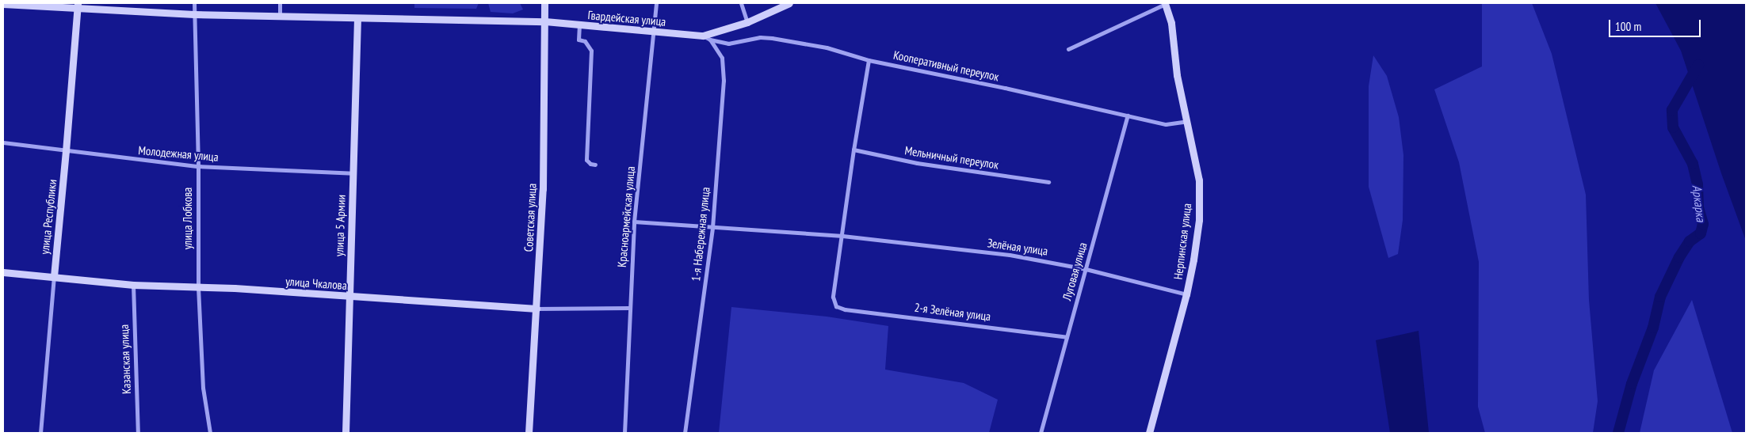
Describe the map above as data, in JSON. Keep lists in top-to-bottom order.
{
  "streets": {
    "main road": [
      "Гвардейская улица",
      "улица Республики",
      "Советская улица",
      "улица 5 Армии",
      "Нерпинская улица",
      "улица Чкалова"
    ],
    "street": [
      "Кооперативный переулок",
      "Молодежная улица",
      "Мельничный переулок",
      "Красноармейская улица",
      "улица Лобкова",
      "1-я Набережная улица",
      "Зелёная улица",
      "Луговая улица",
      "2-я Зелёная улица",
      "Казанская улица"
    ]
  },
  "crossings": [
    ["Гвардейская улица", "Кооперативный переулок"],
    ["Гвардейская улица", "улица Республики"],
    ["Гвардейская улица", "Красноармейская улица"],
    ["Гвардейская улица", "Советская улица"],
    ["Гвардейская улица", "улица Лобкова"],
    ["Гвардейская улица", "улица 5 Армии"],
    ["Кооперативный переулок", "1-я Набережная улица"],
    ["Кооперативный переулок", "Нерпинская улица"],
    ["Кооперативный переулок", "Луговая улица"],
    ["Молодежная улица", "улица Республики"],
    ["Молодежная улица", "улица Лобкова"],
    ["Молодежная улица", "улица 5 Армии"],
    ["улица Республики", "улица Чкалова"],
    ["Красноармейская улица", "Зелёная улица"],
    ["Красноармейская улица", "улица Чкалова"],
    ["Советская улица", "улица Чкалова"],
    ["улица Лобкова", "улица Чкалова"],
    ["улица 5 Армии", "улица Чкалова"],
    ["1-я Набережная улица", "Зелёная улица"],
    ["Нерпинская улица", "Зелёная улица"],
    ["Зелёная улица", "Луговая улица"],
    ["Зелёная улица", "2-я Зелёная улица"],
    ["Луговая улица", "2-я Зелёная улица"],
    ["улица Чкалова", "Казанская улица"]
  ],
  "water": ["Аркарка"],
  "scale_bar": "100 m"
}
